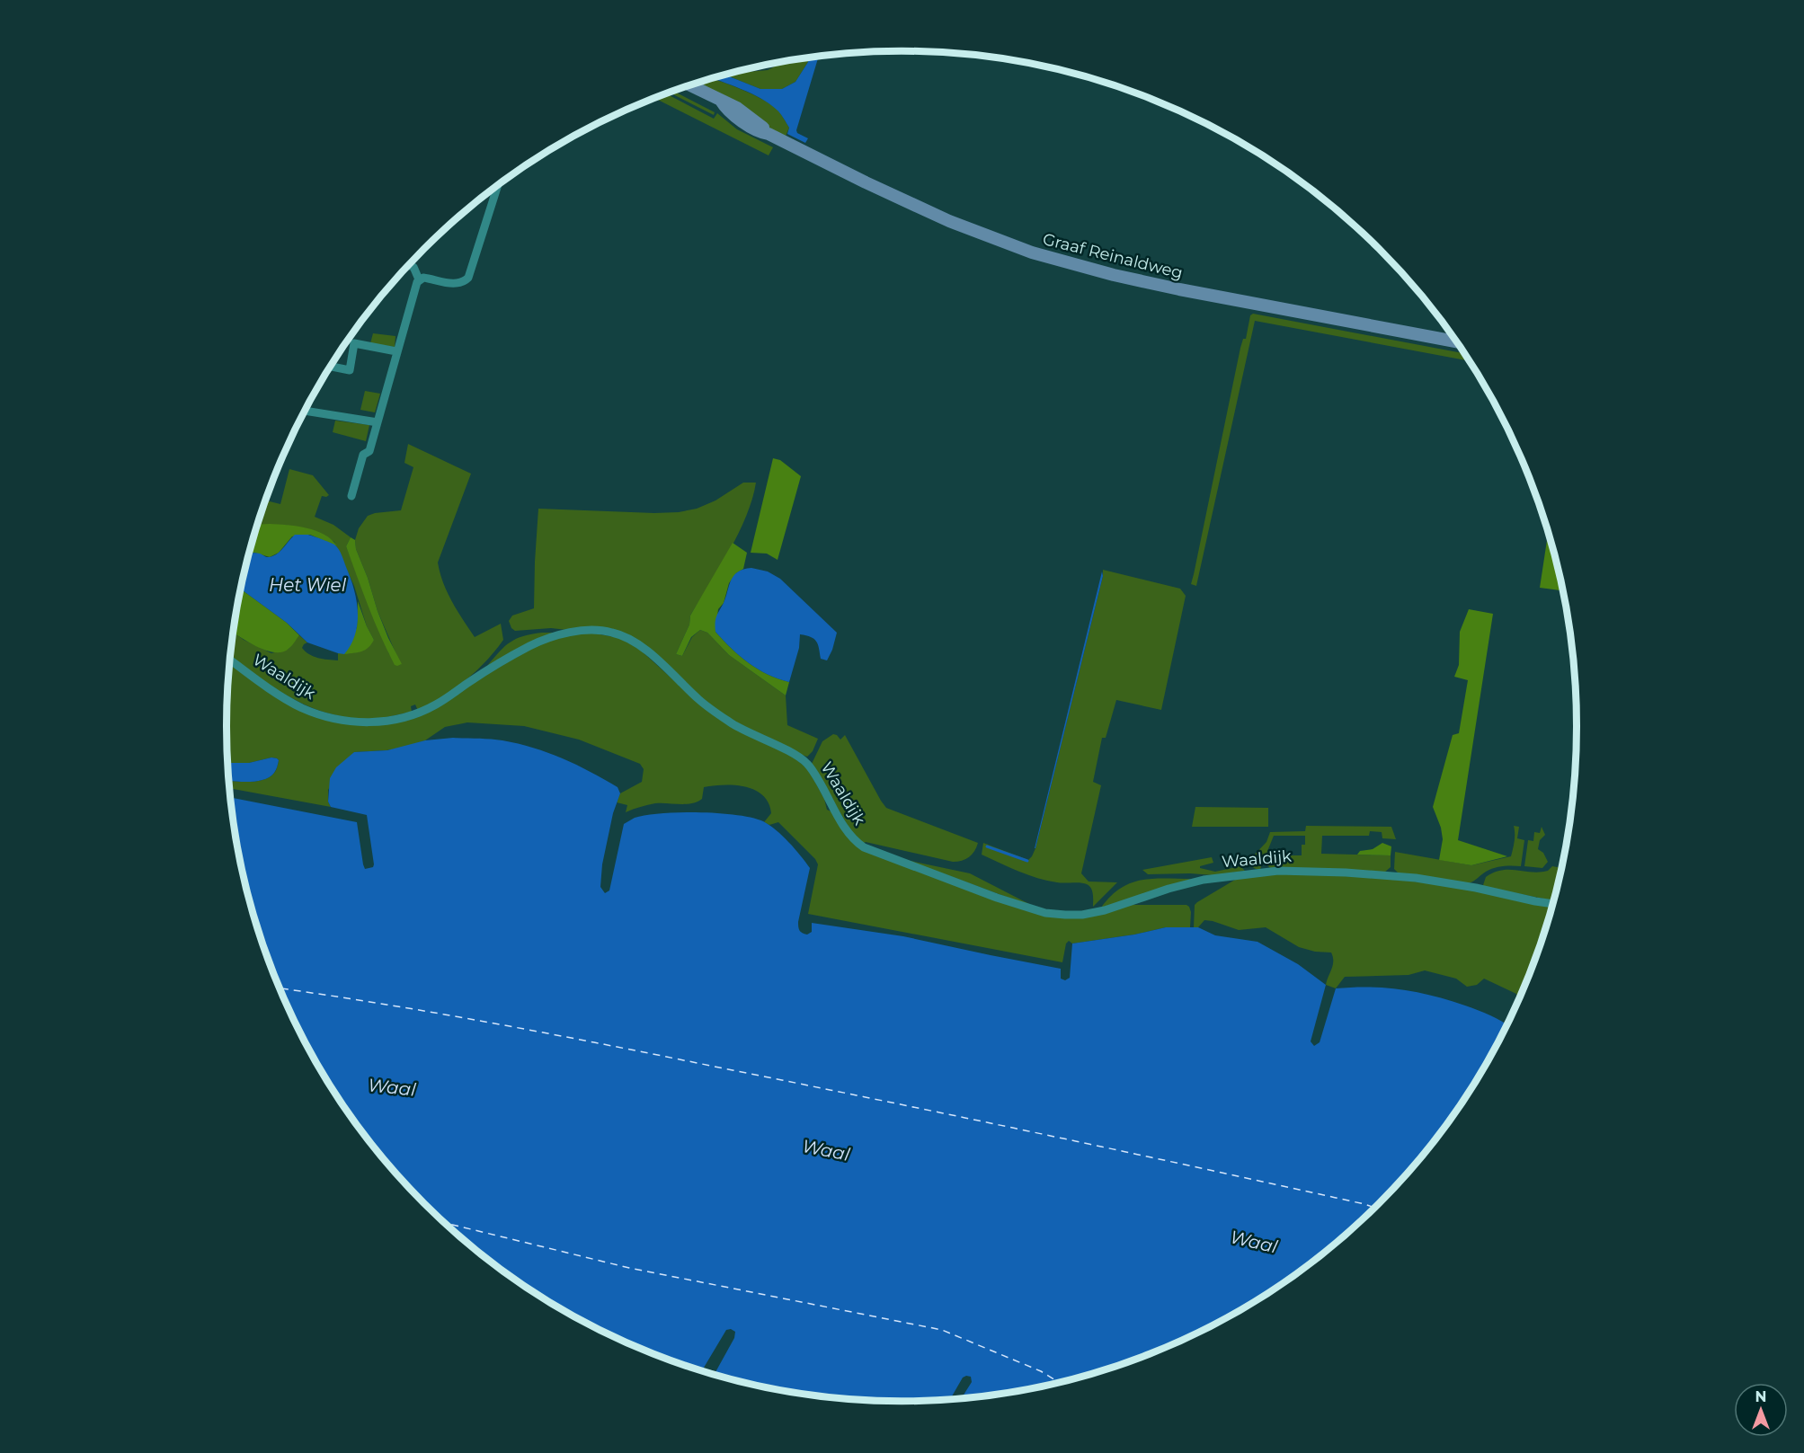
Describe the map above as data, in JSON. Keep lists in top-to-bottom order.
{
  "streets": {
    "main road": ["Graaf Reinaldweg"],
    "street": ["Waaldijk"]
  },
  "water": ["Het Wiel", "Waal"],
  "north": "top"
}
